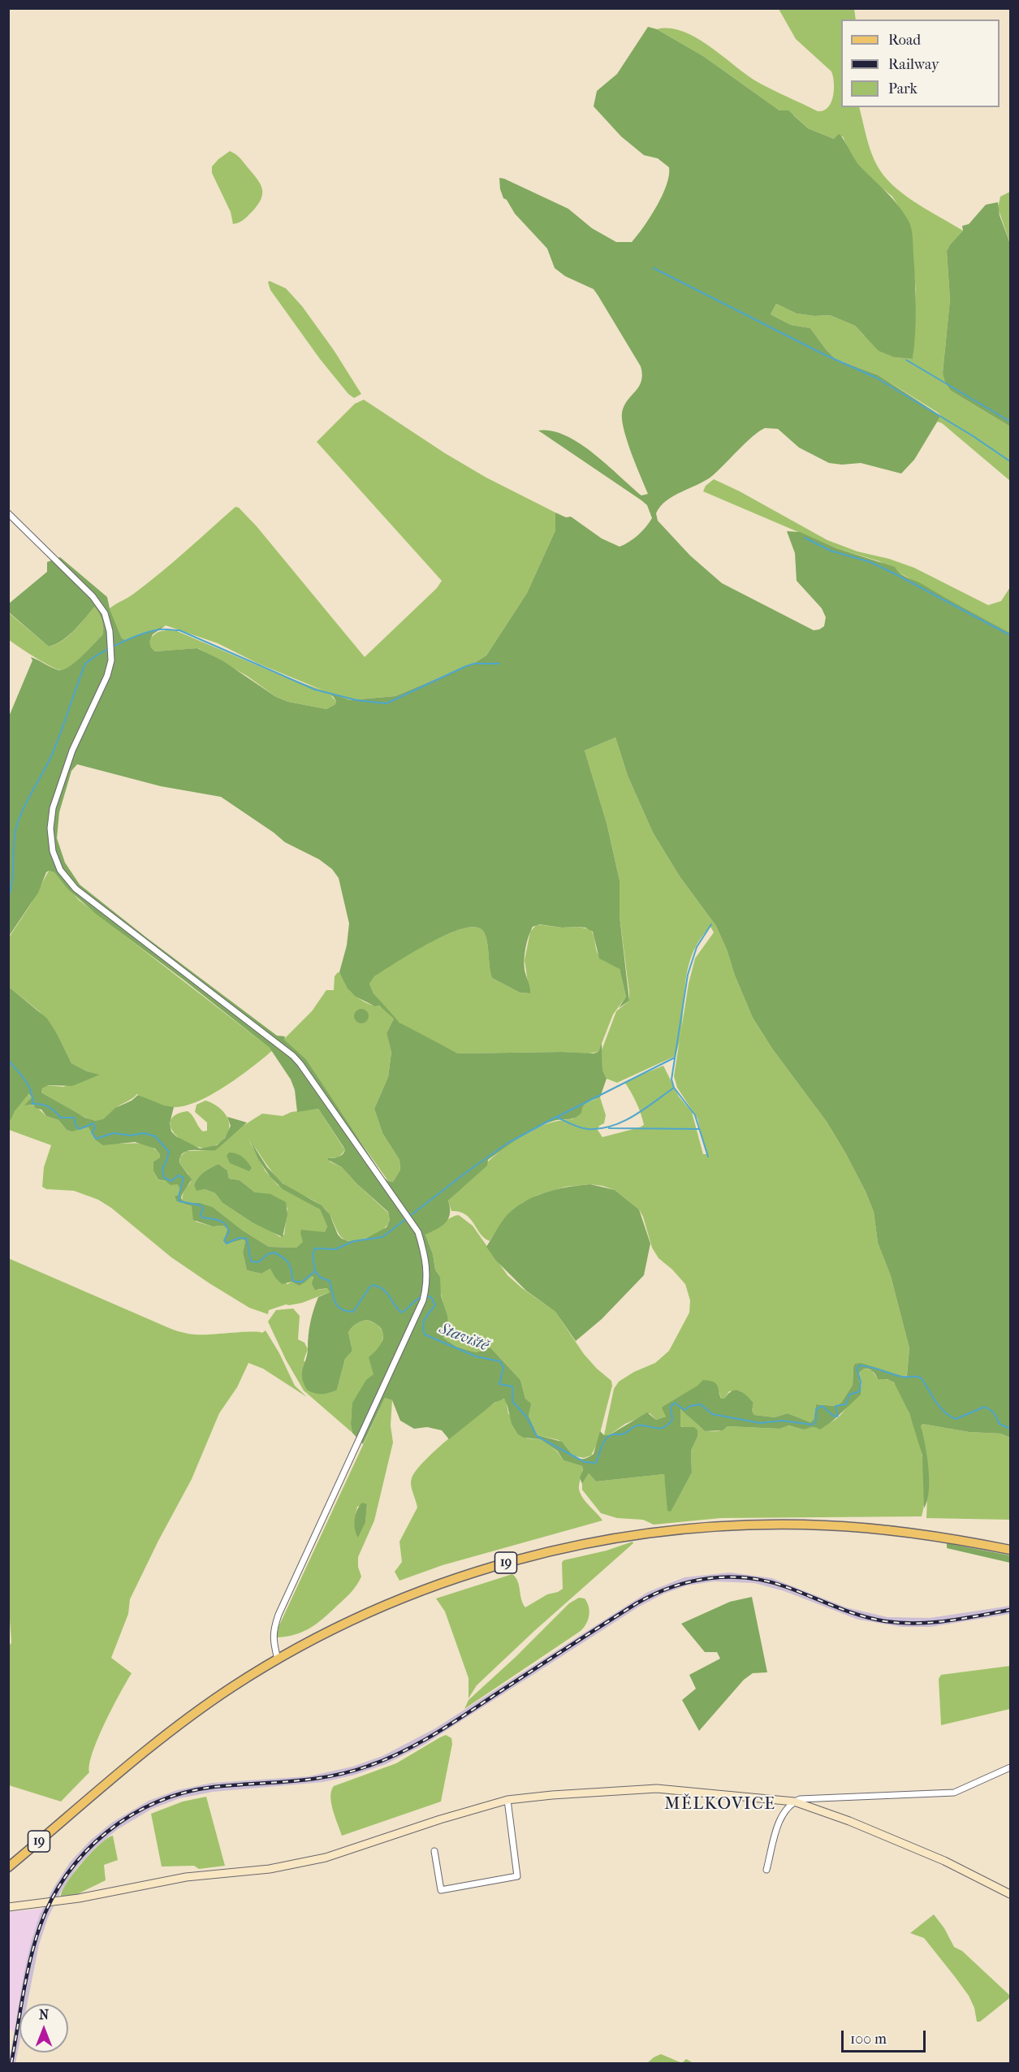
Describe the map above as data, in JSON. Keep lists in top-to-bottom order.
{
  "streets": {
    "main road": ["19"]
  },
  "districts": ["MĚLKOVICE"],
  "water": ["Staviště"],
  "legend": ["Road", "Railway", "Park"],
  "scale_bar": "100 m",
  "north": "top"
}
